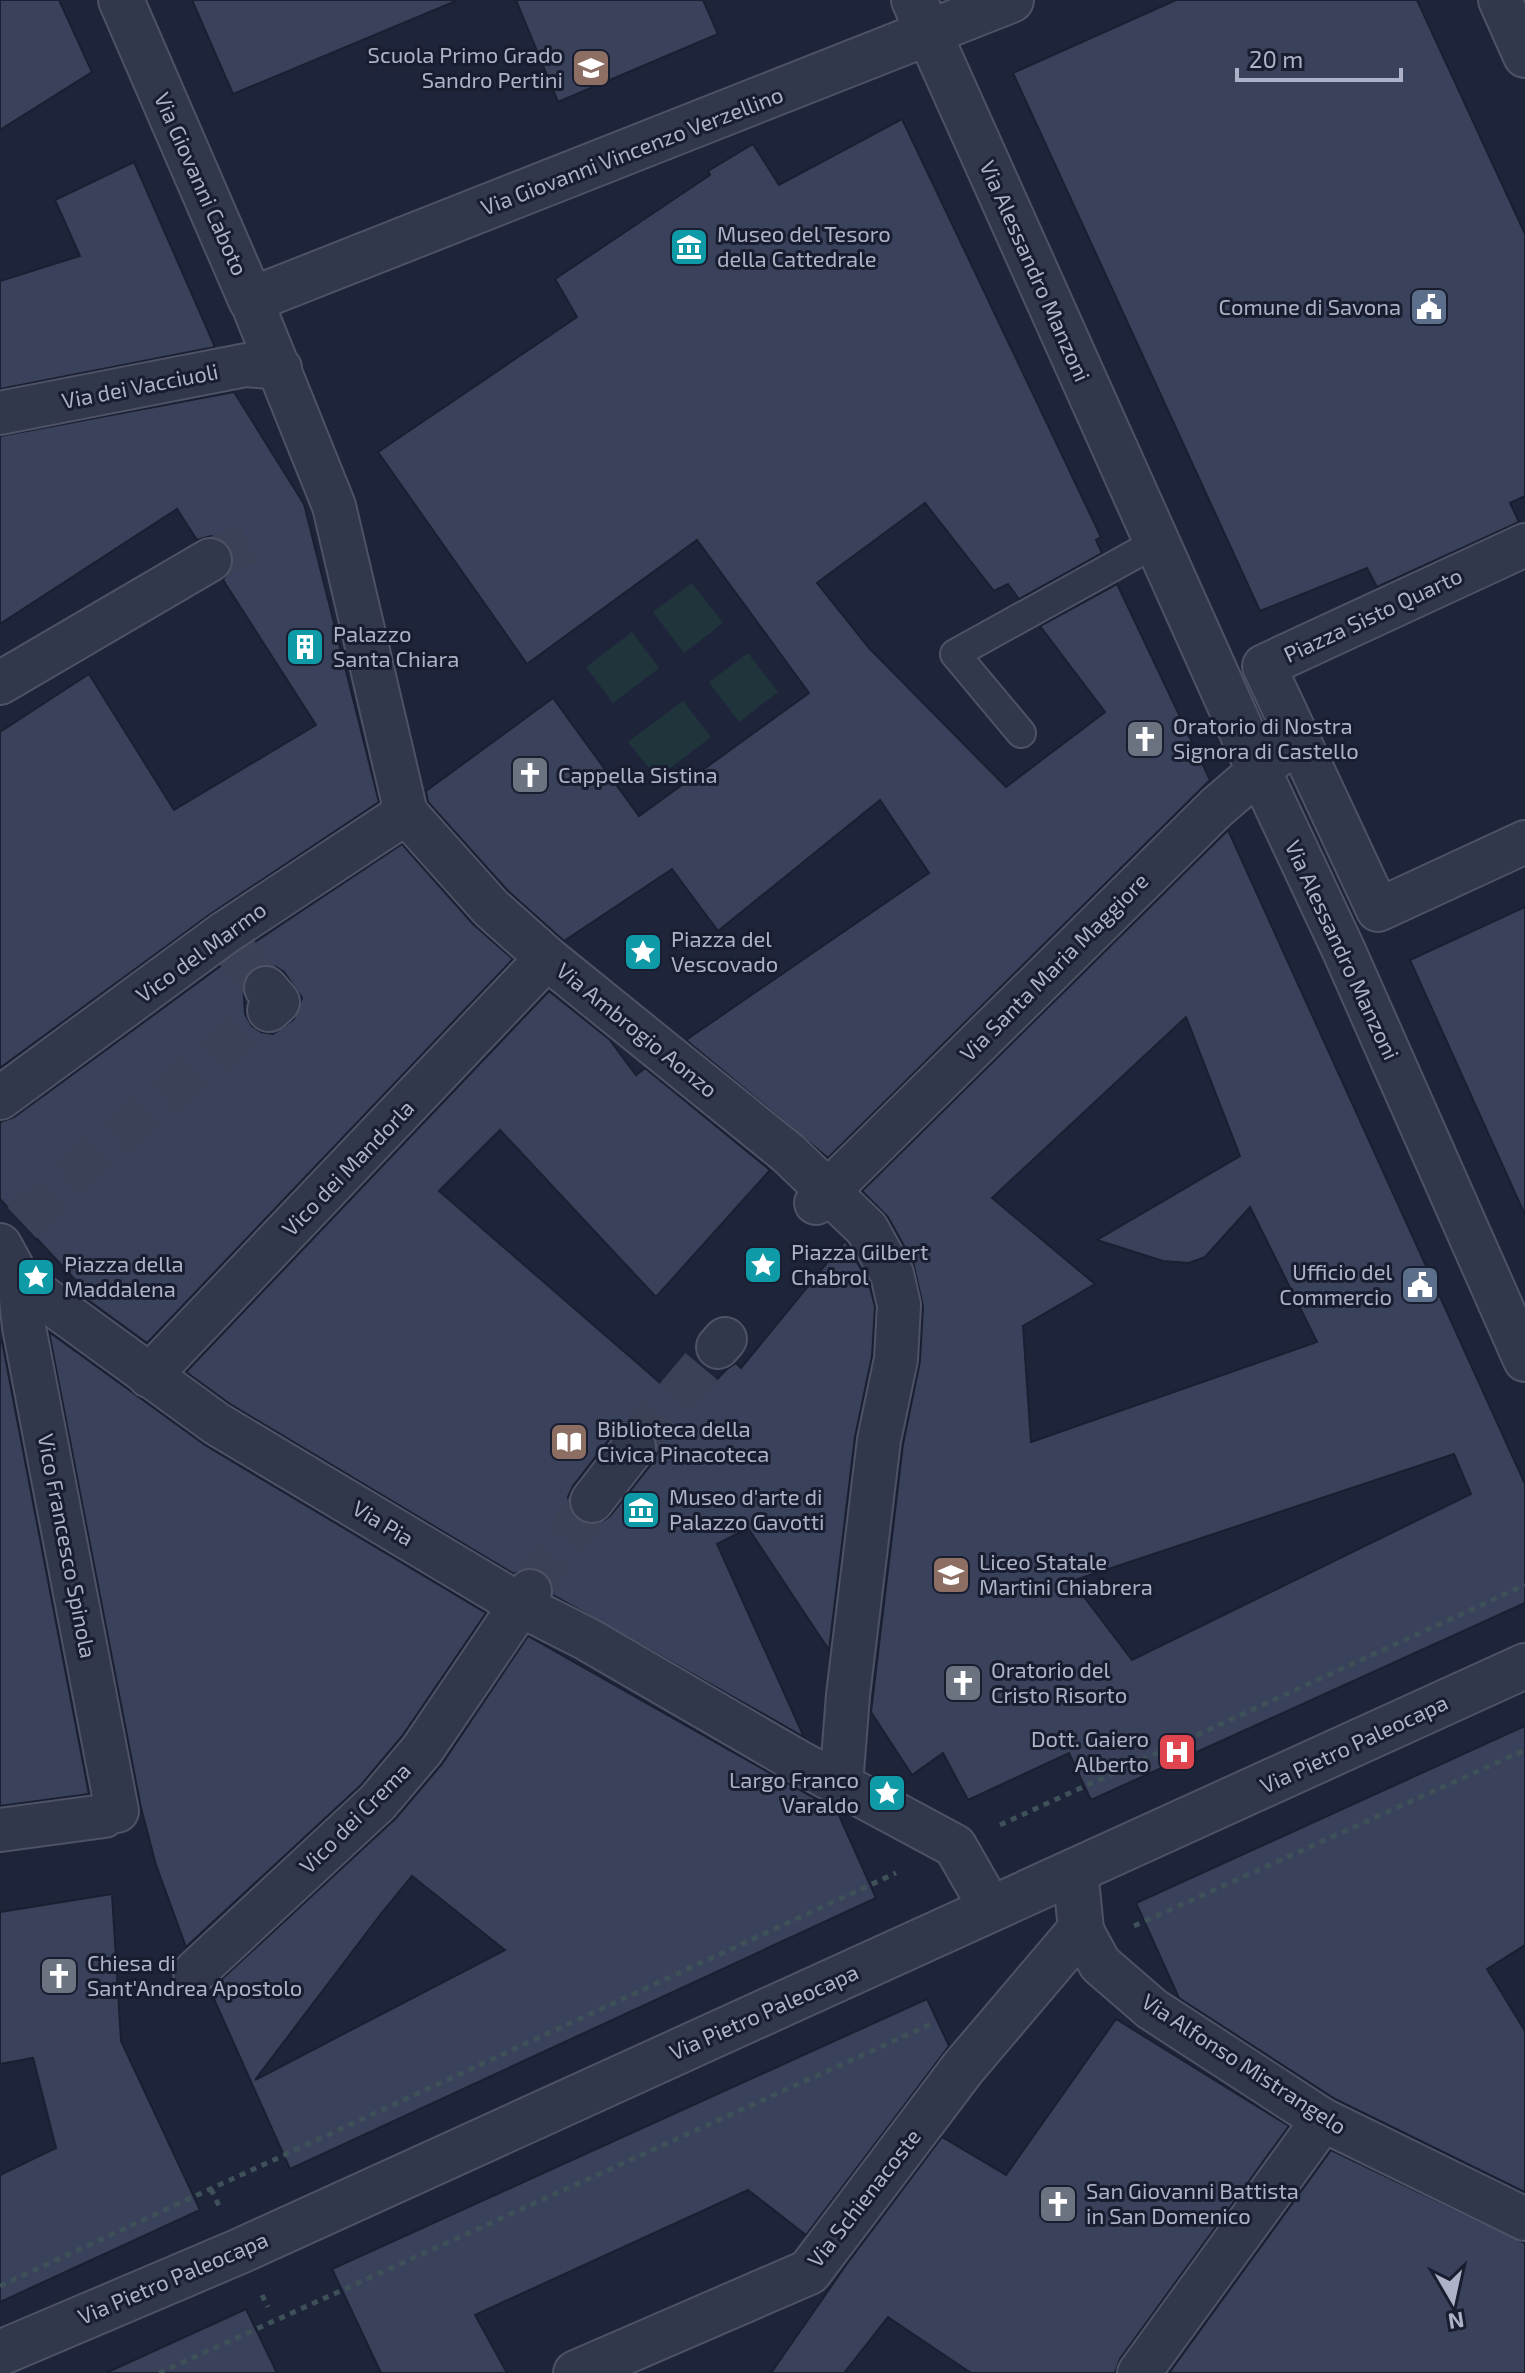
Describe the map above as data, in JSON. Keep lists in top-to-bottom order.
{
  "streets": {
    "street": [
      "Via Giovanni Vincenzo Verzellino",
      "Via Giovanni Caboto",
      "Via Alessandro Manzoni",
      "Via dei Vacciuoli",
      "Piazza Sisto Quarto",
      "Vico del Marmo",
      "Via Santa Maria Maggiore",
      "Via Ambrogio Aonzo",
      "Vico dei Mandorla",
      "Via Pia",
      "Vico Francesco Spinola",
      "Via Pietro Paleocapa",
      "Vico dei Crema",
      "Via Alfonso Mistrangelo",
      "Via Schienacoste"
    ]
  },
  "crossings": [
    ["Via Giovanni Vincenzo Verzellino", "Via Giovanni Caboto"],
    ["Via Giovanni Vincenzo Verzellino", "Via Alessandro Manzoni"],
    ["Via Giovanni Caboto", "Via dei Vacciuoli"],
    ["Via Giovanni Caboto", "Via Ambrogio Aonzo"],
    ["Via Alessandro Manzoni", "Via Santa Maria Maggiore"],
    ["Via dei Vacciuoli", "Via Ambrogio Aonzo"],
    ["Piazza Sisto Quarto", "Via Santa Maria Maggiore"],
    ["Vico del Marmo", "Via Ambrogio Aonzo"],
    ["Via Santa Maria Maggiore", "Via Ambrogio Aonzo"],
    ["Via Ambrogio Aonzo", "Vico dei Mandorla"],
    ["Via Ambrogio Aonzo", "Via Pia"],
    ["Vico dei Mandorla", "Via Pia"],
    ["Via Pia", "Vico Francesco Spinola"],
    ["Via Pia", "Vico dei Crema"],
    ["Via Pietro Paleocapa", "Via Alfonso Mistrangelo"],
    ["Via Alfonso Mistrangelo", "Via Schienacoste"]
  ],
  "places": {
    "school or university": ["Scuola Primo Grado Sandro Pertini", "Liceo Statale Martini Chiabrera"],
    "museum": ["Museo del Tesoro della Cattedrale", "Museo d'arte di Palazzo Gavotti"],
    "public building": ["Comune di Savona", "Ufficio del Commercio"],
    "building": ["Palazzo Santa Chiara"],
    "church": [
      "Oratorio di Nostra Signora di Castello",
      "Cappella Sistina",
      "Oratorio del Cristo Risorto",
      "Chiesa di Sant'Andrea Apostolo",
      "San Giovanni Battista in San Domenico"
    ],
    "place": [
      "Piazza del Vescovado",
      "Piazza Gilbert Chabrol",
      "Piazza della Maddalena",
      "Largo Franco Varaldo"
    ],
    "library": ["Biblioteca della Civica Pinacoteca"],
    "hospital": ["Dott. Gaiero Alberto"]
  },
  "scale_bar": "20 m",
  "north": "bottom"
}
